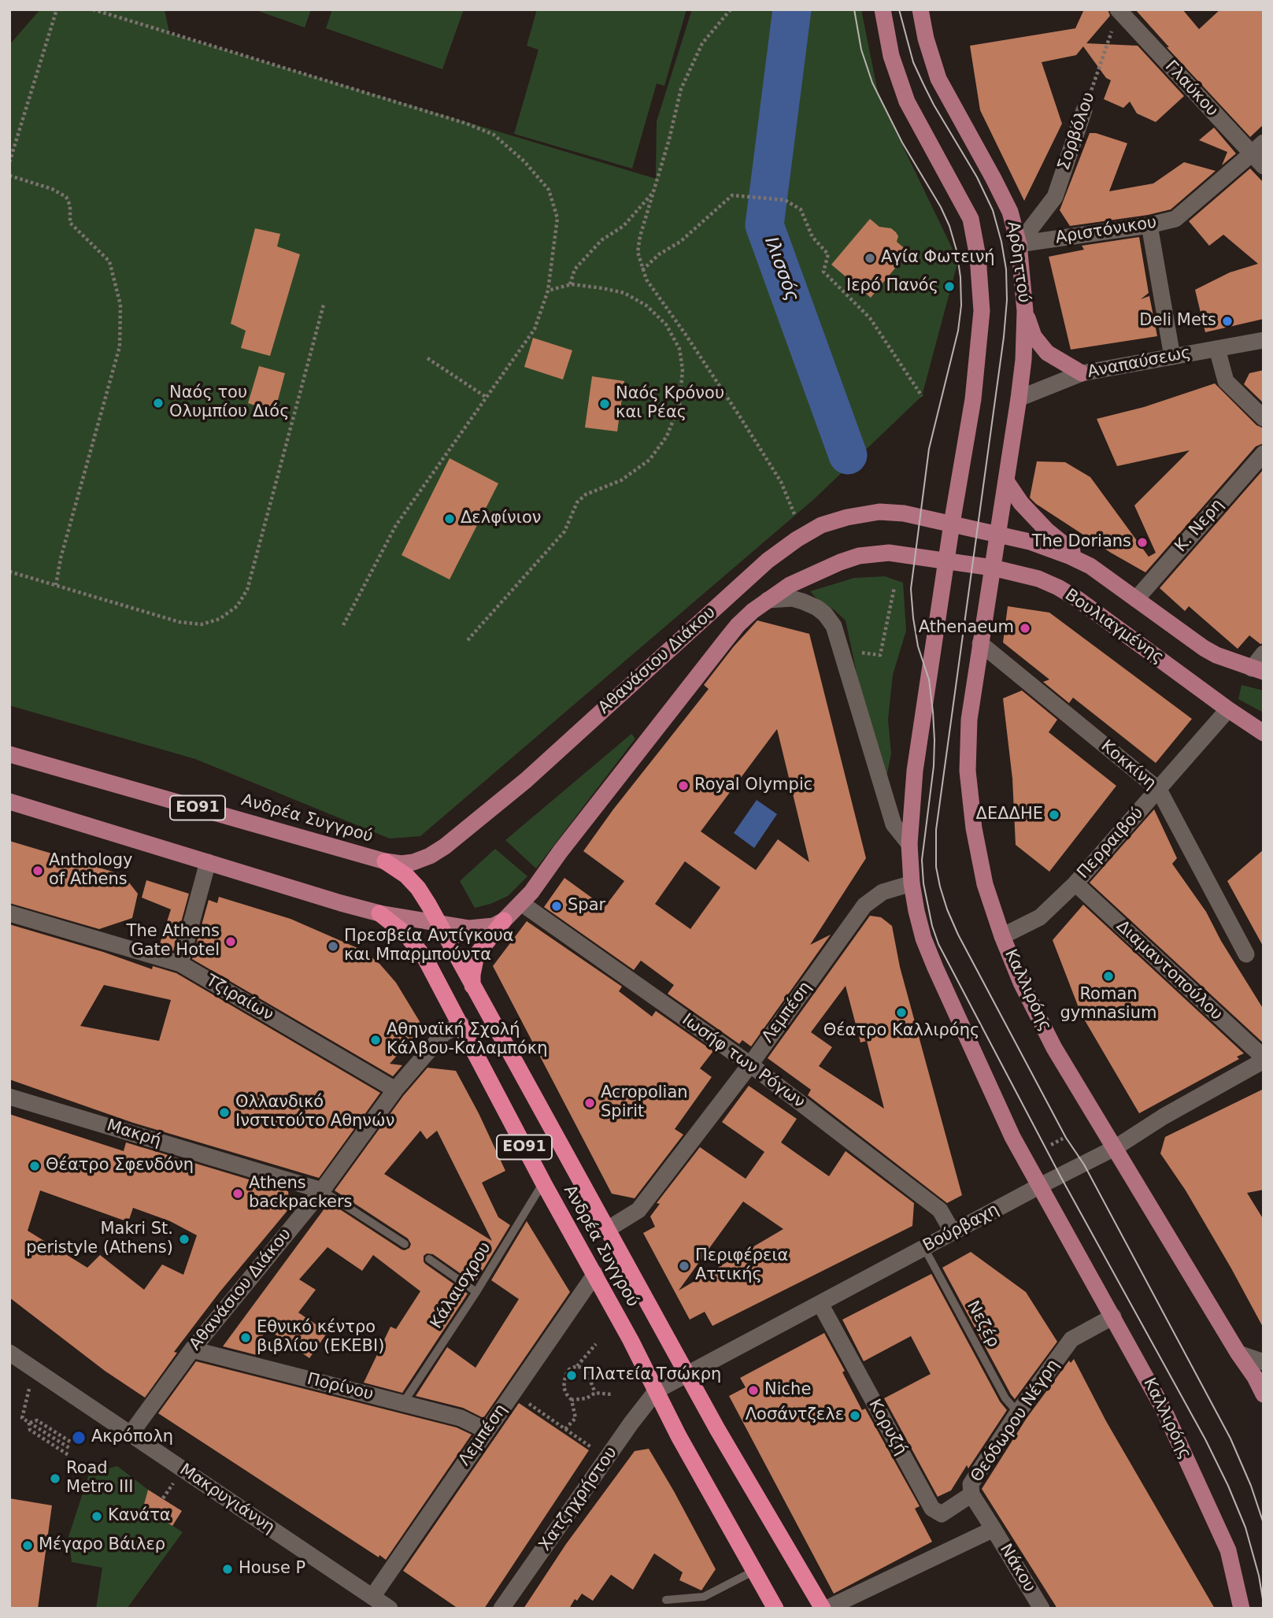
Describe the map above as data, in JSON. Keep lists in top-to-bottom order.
{
  "streets": {
    "highway": ["ΕΟ91", "Ανδρέα Συγγρού"],
    "main road": [
      "Αρδηττού",
      "Βουλιαγμένης",
      "Αθανάσιου Διάκου",
      "Καλλιρόης"
    ],
    "street": [
      "Γλαύκου",
      "Σορβόλου",
      "Αριστόνικου",
      "Αναπαύσεως",
      "Κ. Νερη",
      "Κοκκίνη",
      "Περραιβού",
      "Διαμαντοπούλου",
      "Τζιραίων",
      "Λεμπέση",
      "Ιωσήφ των Ρόγων",
      "Μακρή",
      "Βούρβαχη",
      "Πορίνου",
      "Θεόδωρου Νέγρη",
      "Κορυζή",
      "Μακρυγιάννη",
      "Χατζηχρήστου",
      "Νάκου"
    ],
    "lane": ["Κάλαισχρου", "Νεζέρ"]
  },
  "crossings": [
    ["Γλαύκου", "Σορβόλου"],
    ["Γλαύκου", "Αριστόνικου"],
    ["Σορβόλου", "Αριστόνικου"],
    ["Σορβόλου", "Αρδηττού"],
    ["Αριστόνικου", "Αρδηττού"],
    ["Αρδηττού", "Αναπαύσεως"],
    ["Αρδηττού", "Βουλιαγμένης"],
    ["Αρδηττού", "Καλλιρόης"],
    ["Κ. Νερη", "Βουλιαγμένης"],
    ["Βουλιαγμένης", "Αθανάσιου Διάκου"],
    ["Βουλιαγμένης", "Περραιβού"],
    ["Βουλιαγμένης", "Καλλιρόης"],
    ["Αθανάσιου Διάκου", "Ανδρέα Συγγρού"],
    ["Αθανάσιου Διάκου", "Καλλιρόης"],
    ["Αθανάσιου Διάκου", "Τζιραίων"],
    ["Αθανάσιου Διάκου", "Ιωσήφ των Ρόγων"],
    ["Αθανάσιου Διάκου", "Μακρή"],
    ["Αθανάσιου Διάκου", "Πορίνου"],
    ["Αθανάσιου Διάκου", "Μακρυγιάννη"],
    ["Κοκκίνη", "Περραιβού"],
    ["Κοκκίνη", "Καλλιρόης"],
    ["Ανδρέα Συγγρού", "Λεμπέση"],
    ["Ανδρέα Συγγρού", "Βούρβαχη"],
    ["Ανδρέα Συγγρού", "Κάλαισχρου"],
    ["Ανδρέα Συγγρού", "Χατζηχρήστου"],
    ["Περραιβού", "Διαμαντοπούλου"],
    ["Περραιβού", "Καλλιρόης"],
    ["Διαμαντοπούλου", "Βούρβαχη"],
    ["Καλλιρόης", "Λεμπέση"],
    ["Καλλιρόης", "Βούρβαχη"],
    ["Καλλιρόης", "Θεόδωρου Νέγρη"],
    ["Λεμπέση", "Ιωσήφ των Ρόγων"],
    ["Λεμπέση", "Πορίνου"],
    ["Λεμπέση", "Μακρυγιάννη"],
    ["Ιωσήφ των Ρόγων", "Βούρβαχη"],
    ["Βούρβαχη", "Νεζέρ"],
    ["Βούρβαχη", "Κορυζή"],
    ["Βούρβαχη", "Χατζηχρήστου"],
    ["Κάλαισχρου", "Πορίνου"],
    ["Νεζέρ", "Θεόδωρου Νέγρη"],
    ["Θεόδωρου Νέγρη", "Κορυζή"],
    ["Θεόδωρου Νέγρη", "Νάκου"]
  ],
  "water": ["Ιλισσός"],
  "places": [
    "Αγία Φωτεινή",
    "Ιερό Πανός",
    "Deli Mets",
    "Ναός του Ολυμπίου Διός",
    "Ναός Κρόνου και Ρέας",
    "Δελφίνιον",
    "The Dorians",
    "Athenaeum",
    "Royal Olympic",
    "ΔΕΔΔΗΕ",
    "Anthology of Athens",
    "Spar",
    "The Athens Gate Hotel",
    "Πρεσβεία Αντίγκουα και Μπαρμπούντα",
    "Roman gymnasium",
    "Θέατρο Καλλιρόης",
    "Αθηναϊκή Σχολή Κάλβου-Καλαμπόκη",
    "Acropolian Spirit",
    "Ολλανδικό Ινστιτούτο Αθηνών",
    "Θέατρο Σφενδόνη",
    "Athens backpackers",
    "Makri St. peristyle (Athens)",
    "Περιφέρεια Αττικής",
    "Εθνικό κέντρο βιβλίου (ΕΚΕΒΙ)",
    "Πλατεία Τσώκρη",
    "Niche",
    "Λοσάντζελε",
    "Ακρόπολη",
    "Road Metro III",
    "Κανάτα",
    "Μέγαρο Βάιλερ",
    "House P"
  ]
}
